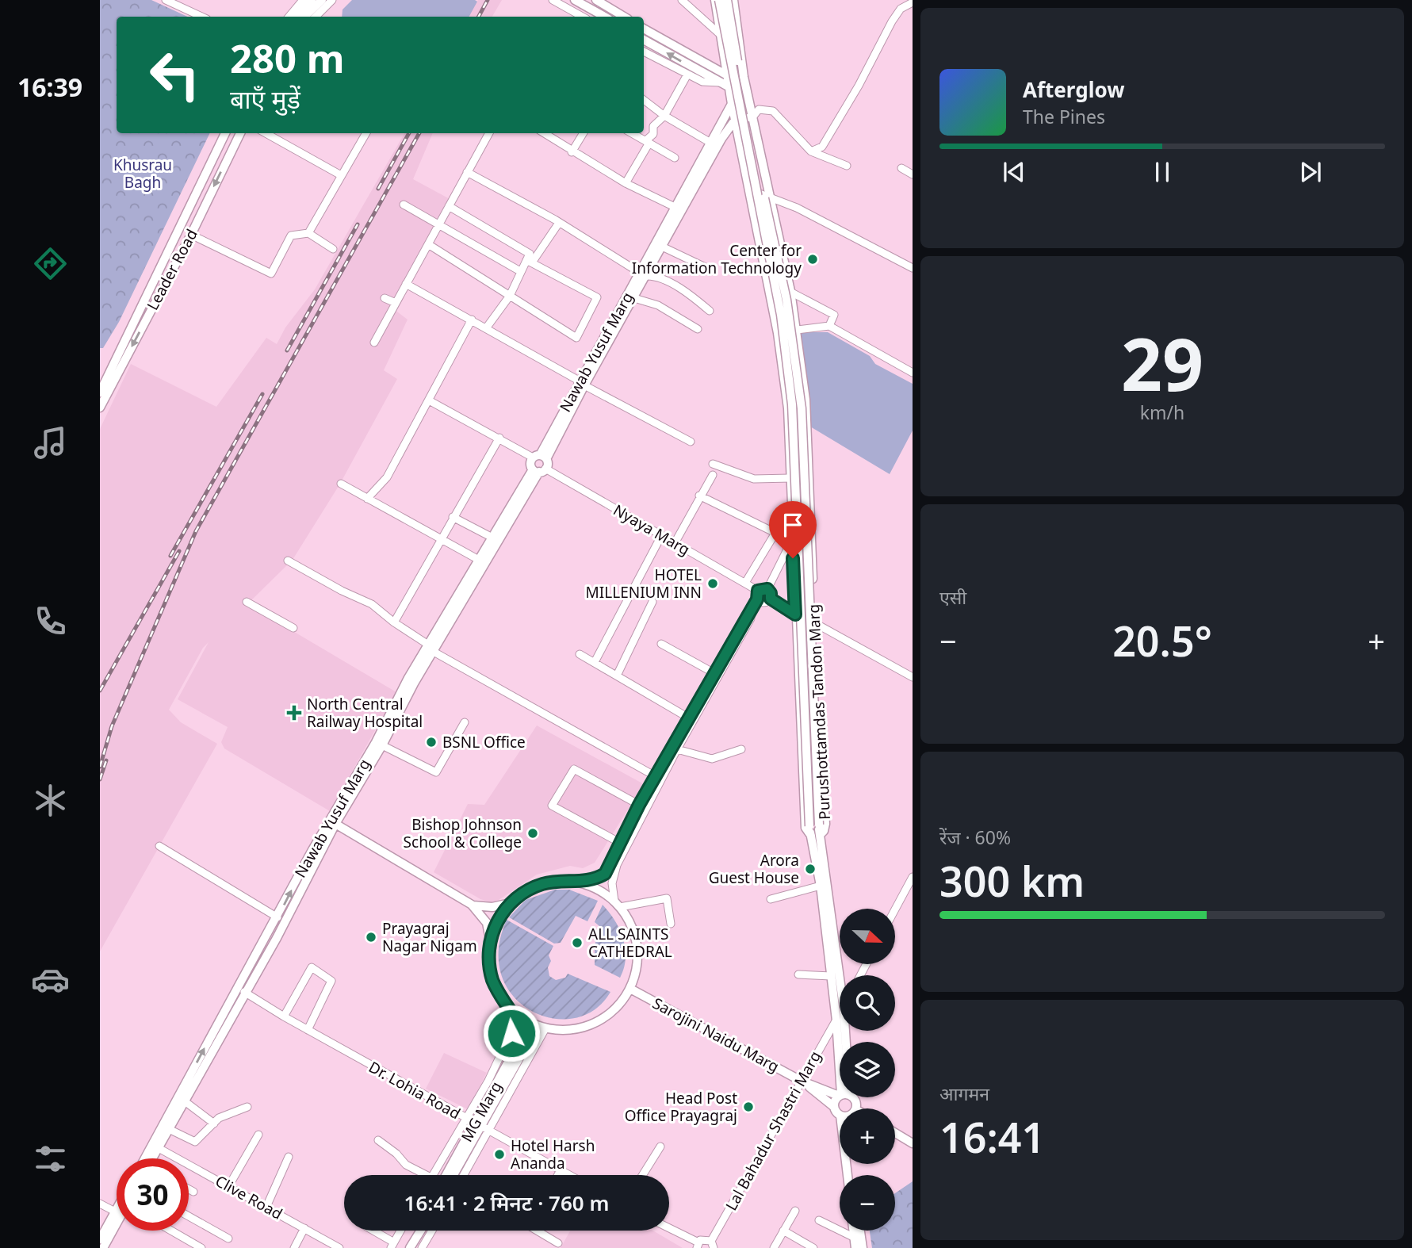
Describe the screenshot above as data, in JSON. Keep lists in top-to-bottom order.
{
  "streets": {
    "main road": [
      "Leader Road",
      "Nawab Yusuf Marg",
      "Purushottamdas Tandon Marg",
      "Sarojini Naidu Marg",
      "MG Marg"
    ],
    "street": [
      "Nyaya Marg",
      "Dr. Lohia Road",
      "Lal Bahadur Shastri Marg",
      "Clive Road"
    ]
  },
  "crossings": [
    ["Nawab Yusuf Marg", "Nyaya Marg"],
    ["Nawab Yusuf Marg", "Purushottamdas Tandon Marg"],
    ["Nawab Yusuf Marg", "Dr. Lohia Road"],
    ["Nawab Yusuf Marg", "Clive Road"],
    ["Purushottamdas Tandon Marg", "Lal Bahadur Shastri Marg"],
    ["Sarojini Naidu Marg", "MG Marg"],
    ["Sarojini Naidu Marg", "Lal Bahadur Shastri Marg"],
    ["Dr. Lohia Road", "MG Marg"]
  ],
  "parks": ["Khusrau Bagh"],
  "places": {
    "other": [
      "Center for Information Technology",
      "HOTEL MILLENIUM INN",
      "BSNL Office",
      "Bishop Johnson School & College",
      "Arora Guest House",
      "Prayagraj Nagar Nigam",
      "ALL SAINTS CATHEDRAL",
      "Head Post Office Prayagraj",
      "Hotel Harsh Ananda"
    ],
    "health": ["North Central Railway Hospital"]
  },
  "north": "right",
  "page": {
    "tabs": "16:39",
    "turn": ["280 m", "बाएँ मुड़ें"],
    "song": ["Afterglow", "The Pines"],
    "tile": [
      ["29", "km/h"],
      "एसी",
      ["रेंज · 60%", "300 km"],
      ["आगमन", "16:41"]
    ],
    "heat": ["−", "20.5°", "+"],
    "map_buttons": ["+", "−"],
    "limit": "30",
    "trip": "16:41 · 2 मिनट · 760 m"
  }
}
